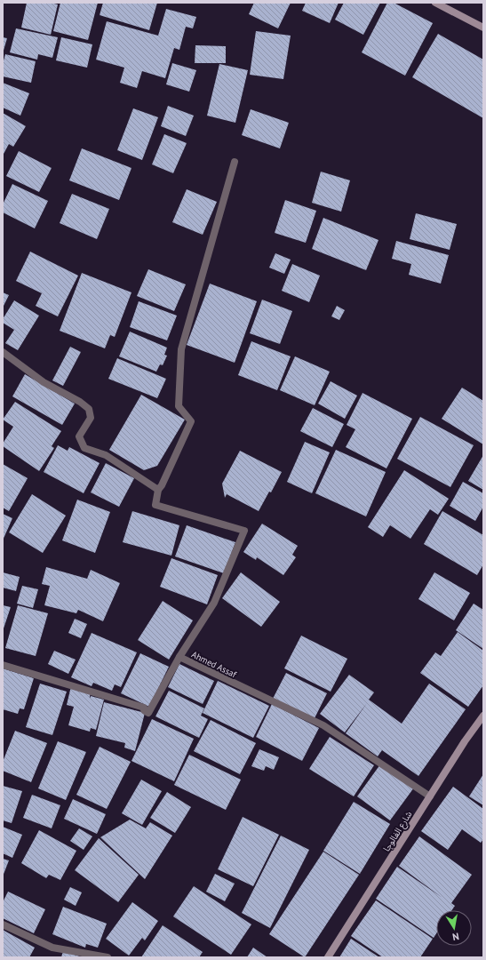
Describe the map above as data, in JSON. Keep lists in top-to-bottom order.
{
  "streets": {
    "main road": ["شارع الفالوجا"],
    "street": ["Ahmed Assaf"]
  },
  "crossings": [
    ["Ahmed Assaf", "شارع الفالوجا"]
  ],
  "north": "bottom"
}
